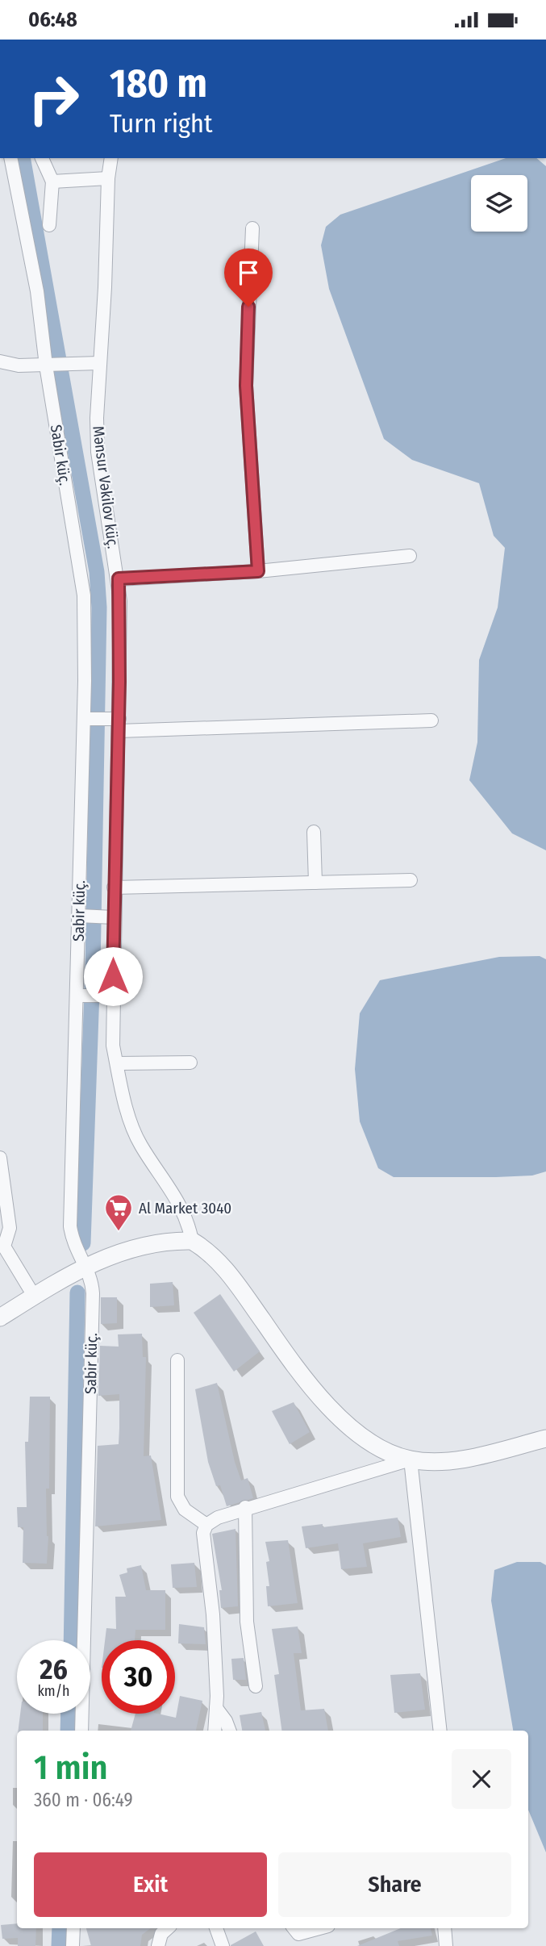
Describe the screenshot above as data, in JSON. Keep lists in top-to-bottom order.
{
  "streets": {
    "street": ["Sabir küç.", "Mənsur Vəkilov küç."]
  },
  "places": {
    "supermarket": ["Al Market 3040"]
  },
  "page": {
    "status": "06:48",
    "turn": ["180 m", "Turn right"],
    "speed": "26 km/h",
    "limit": "30",
    "heading": ["1 min", "360 m · 06:49"],
    "buttons": ["Exit", "Share"]
  }
}
